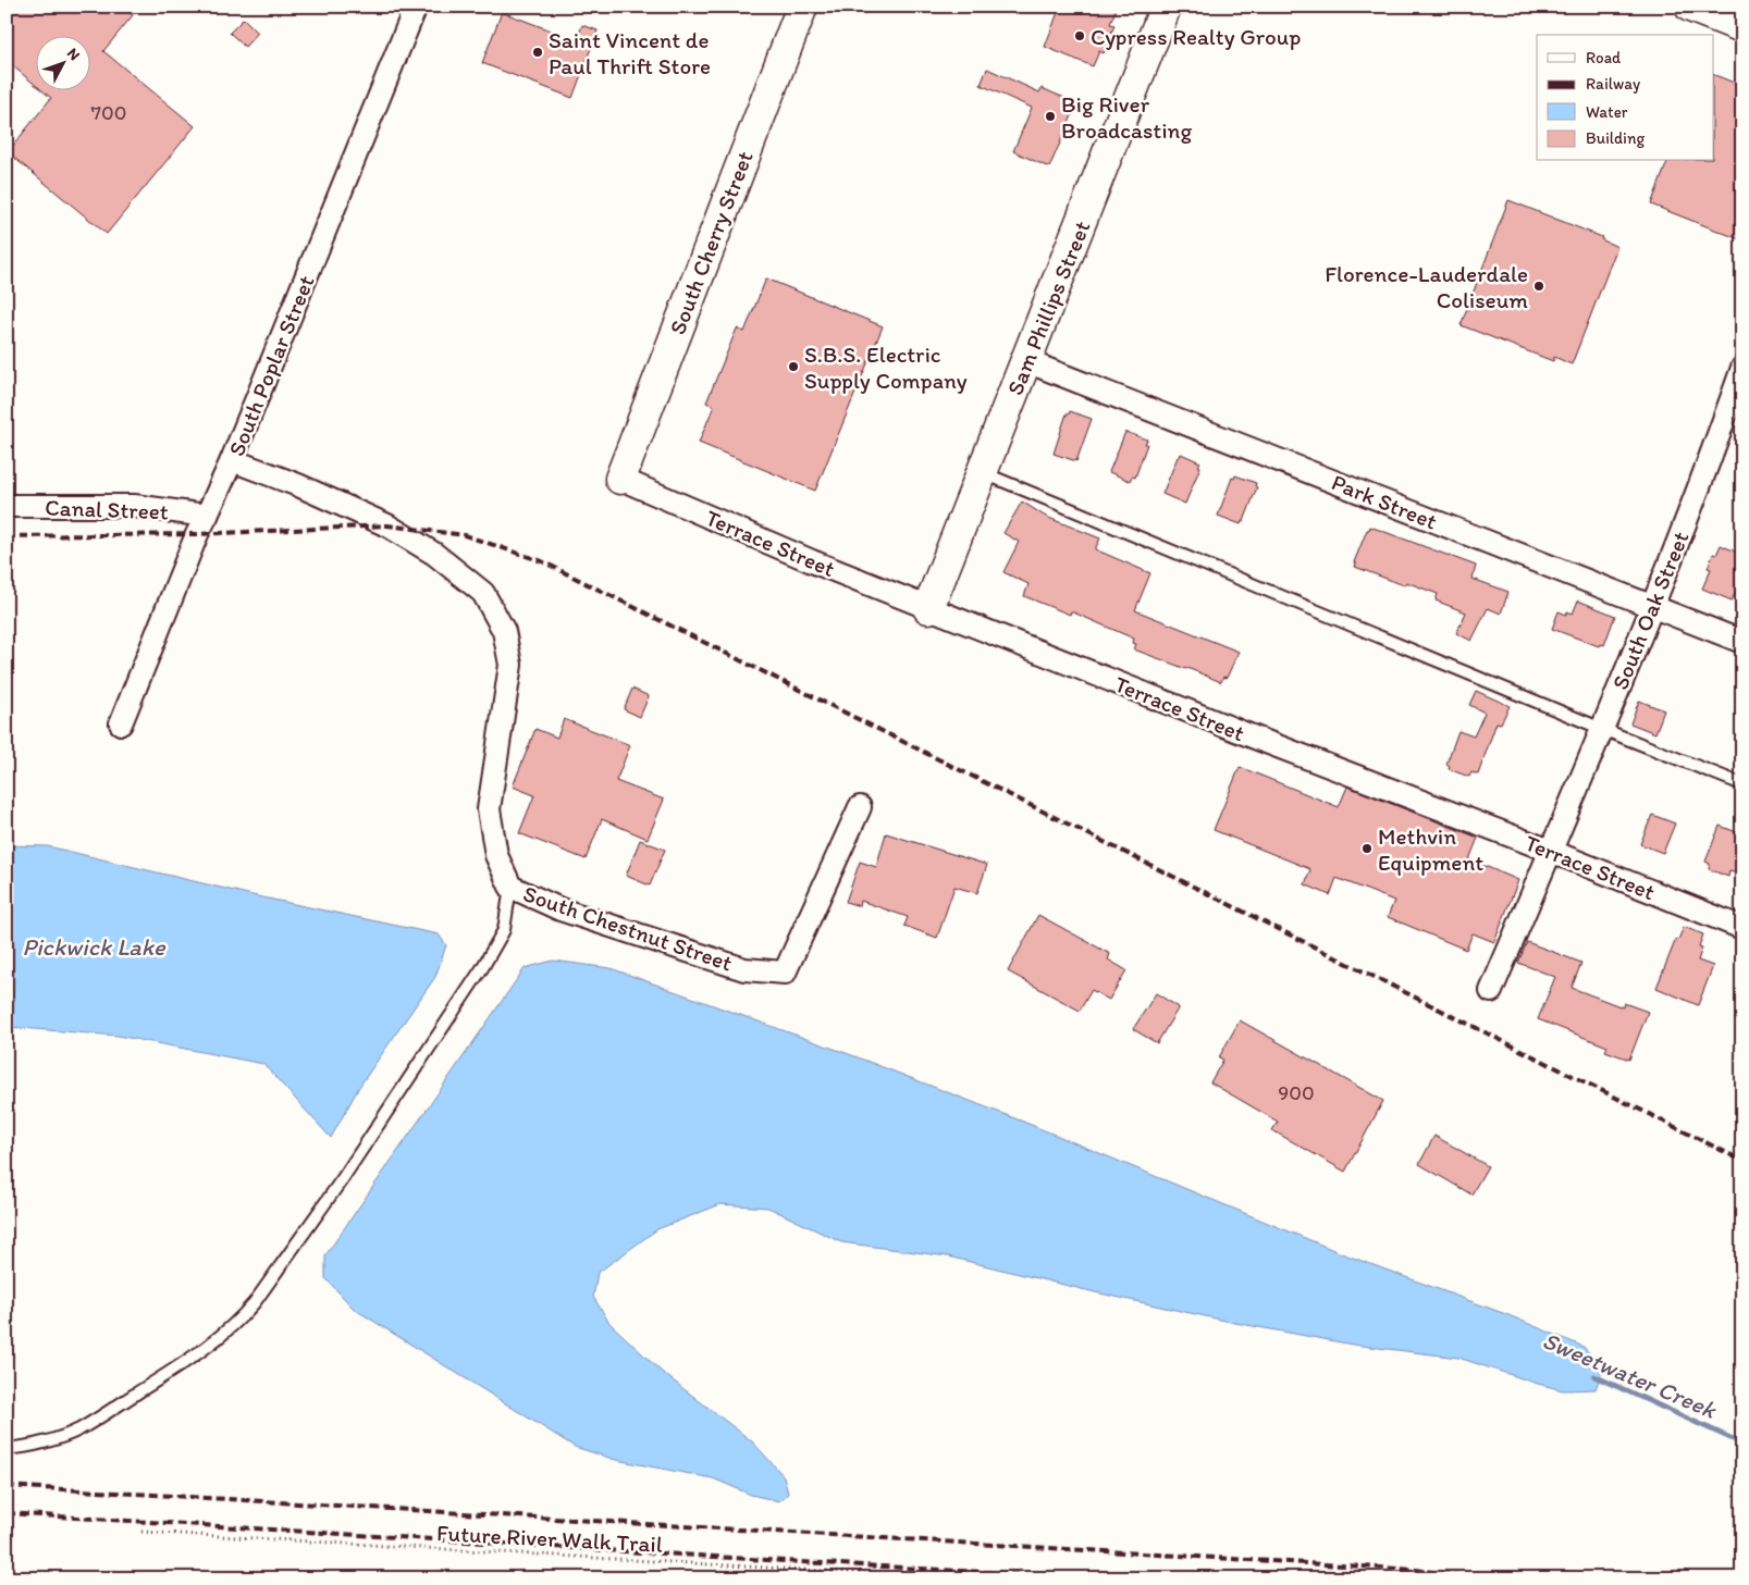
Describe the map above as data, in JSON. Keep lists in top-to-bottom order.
{
  "streets": {
    "street": [
      "South Cherry Street",
      "Sam Phillips Street",
      "South Poplar Street",
      "Park Street",
      "Canal Street",
      "Terrace Street",
      "South Oak Street",
      "South Chestnut Street"
    ],
    "path": ["Future River Walk Trail"]
  },
  "crossings": [
    ["South Cherry Street", "Terrace Street"],
    ["Sam Phillips Street", "Park Street"],
    ["Sam Phillips Street", "Terrace Street"],
    ["South Poplar Street", "Canal Street"],
    ["South Poplar Street", "South Chestnut Street"],
    ["Park Street", "South Oak Street"],
    ["Terrace Street", "South Oak Street"]
  ],
  "water": ["Pickwick Lake", "Sweetwater Creek"],
  "places": [
    "Cypress Realty Group",
    "Saint Vincent de Paul Thrift Store",
    "Big River Broadcasting",
    "Florence-Lauderdale Coliseum",
    "S.B.S. Electric Supply Company",
    "Methvin Equipment"
  ],
  "house_numbers": ["700", "900"],
  "legend": [
    "Road",
    "Railway",
    "Water",
    "Building"
  ],
  "north": "top right"
}
